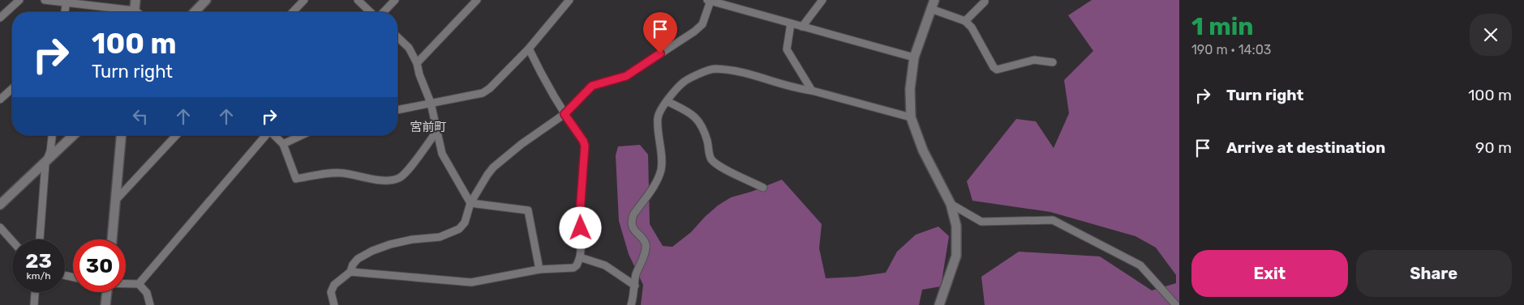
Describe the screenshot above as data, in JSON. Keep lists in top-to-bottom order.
{
  "districts": ["宮前町"],
  "page": {
    "heading": ["1 min", "190 m · 14:03"],
    "turn": ["100 m", "Turn right"],
    "list": [
      {
        "name": "Turn right",
        "value": "100 m"
      },
      {
        "name": "Arrive at destination",
        "value": "90 m"
      }
    ],
    "speed": "23 km/h",
    "limit": "30",
    "buttons": ["Exit", "Share"]
  }
}
